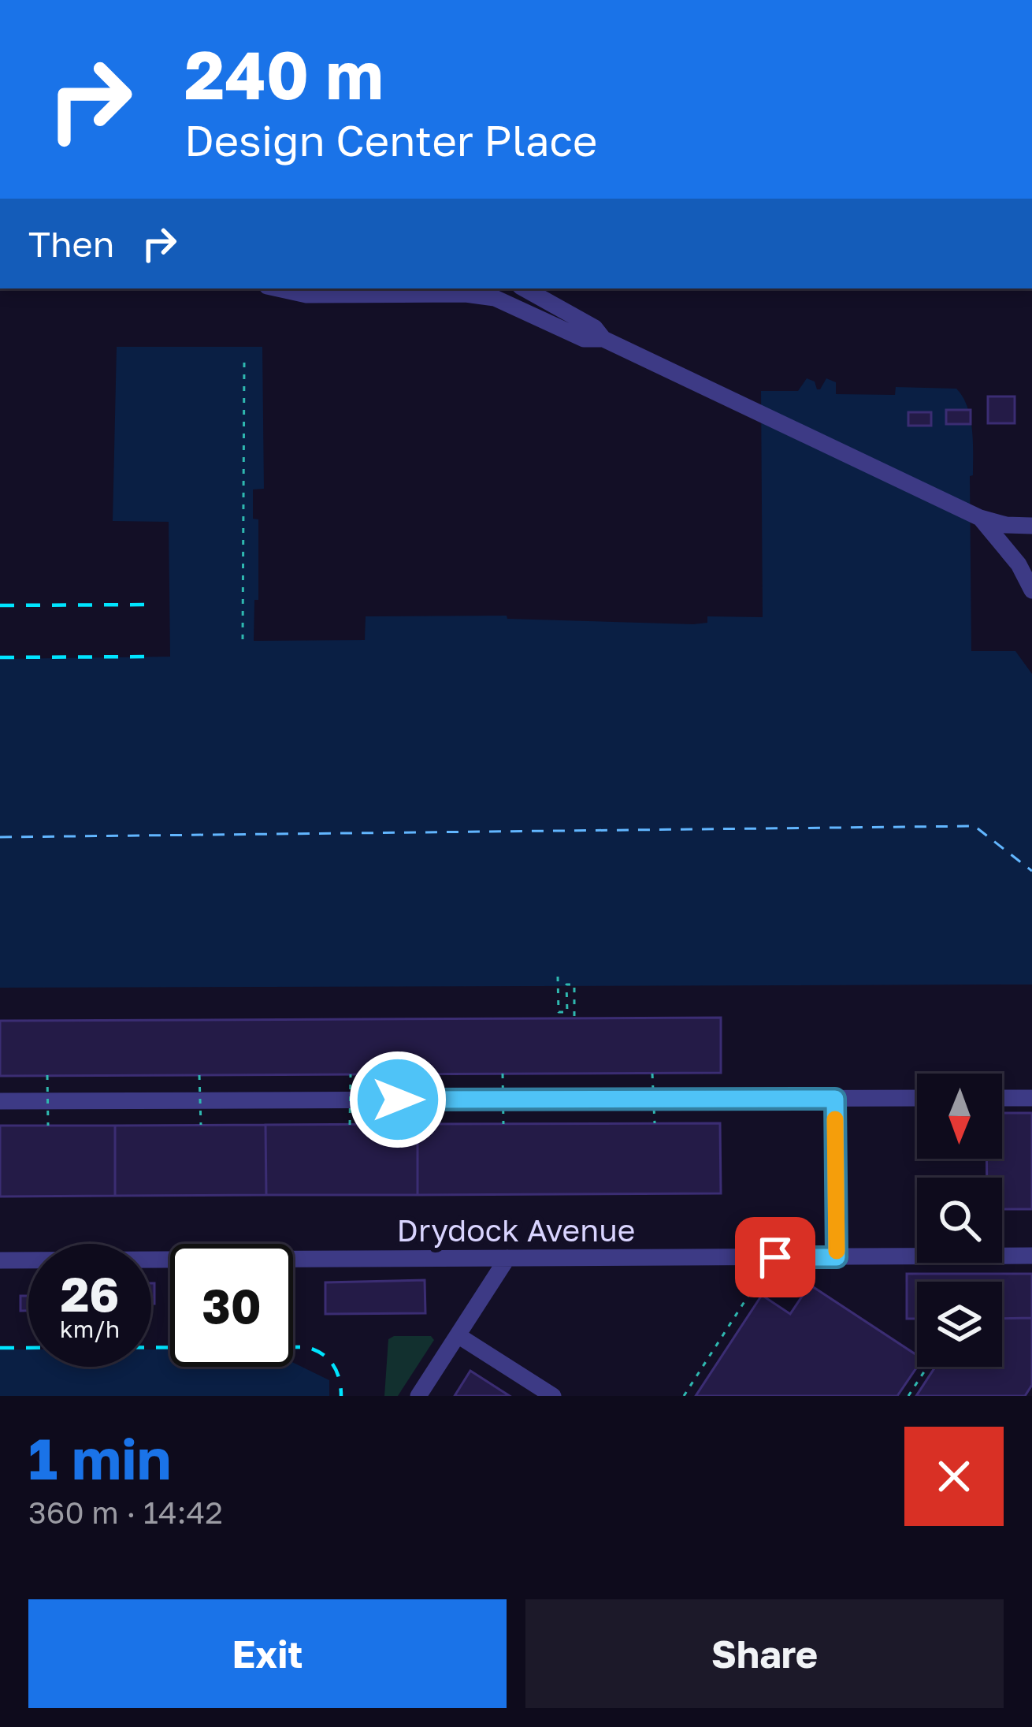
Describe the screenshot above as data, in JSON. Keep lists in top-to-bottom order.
{
  "streets": {
    "street": ["Drydock Avenue"]
  },
  "north": "bottom",
  "page": {
    "turn": ["240 m", "Design Center Place"],
    "then": "Then",
    "speed": "26 km/h",
    "limit": "30",
    "heading": ["1 min", "360 m · 14:42"],
    "buttons": ["Exit", "Share"]
  }
}
